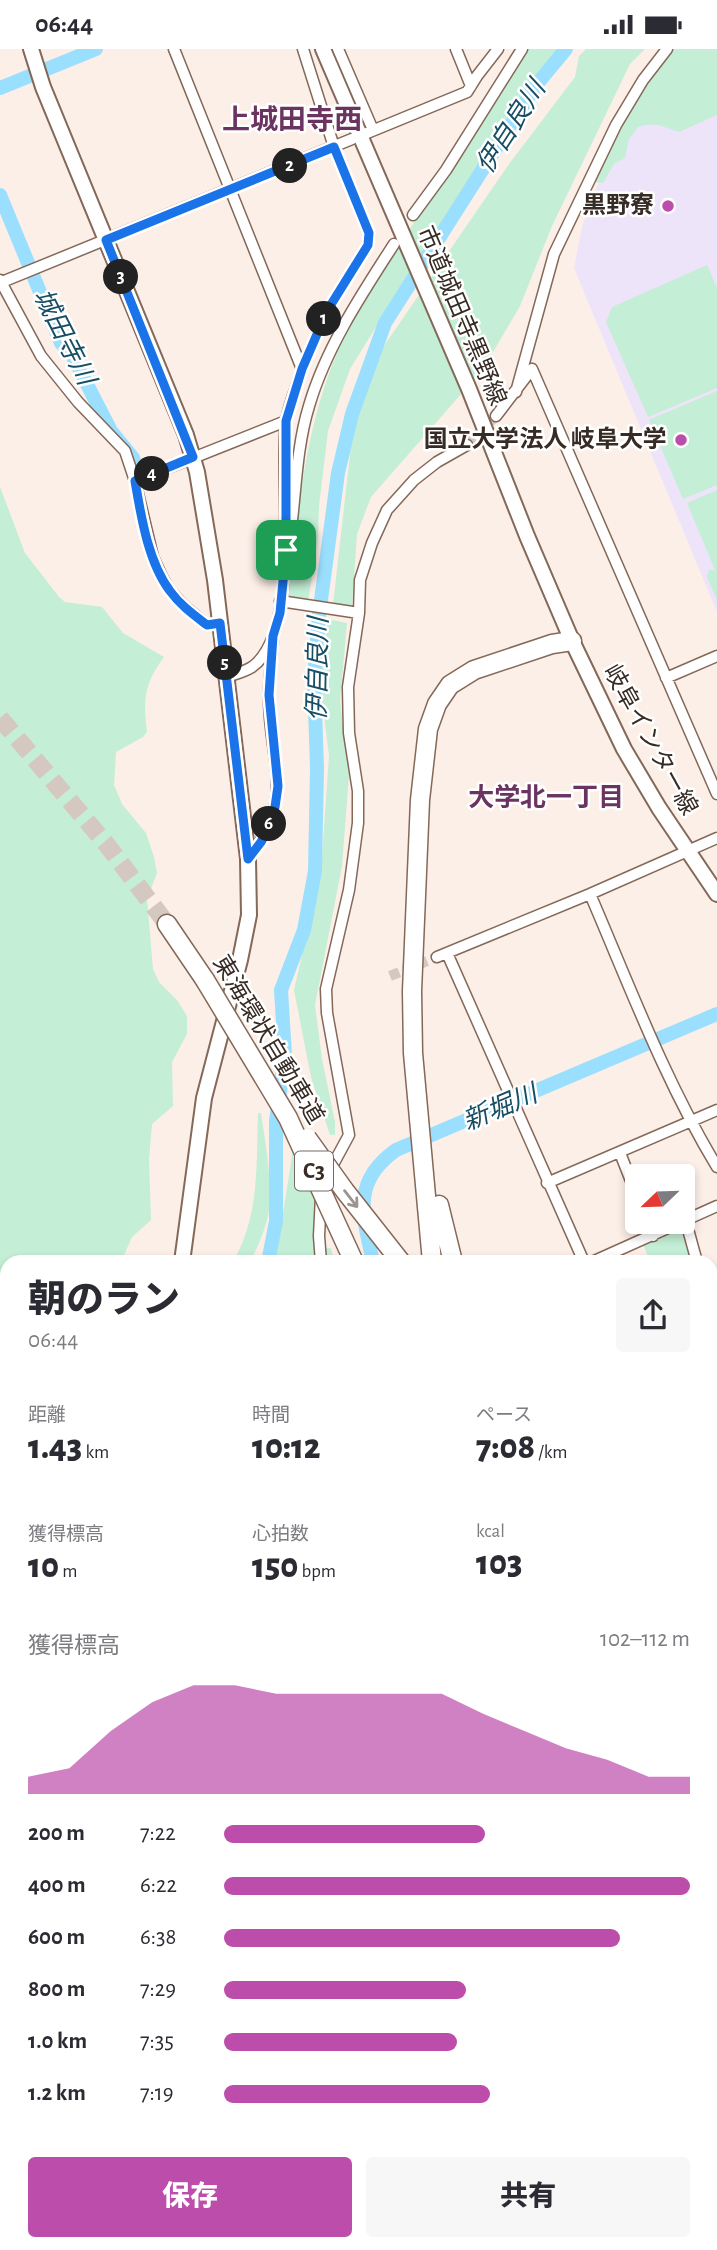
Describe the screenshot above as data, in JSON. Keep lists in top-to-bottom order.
{
  "streets": {
    "highway": ["東海環状自動車道", "C3"],
    "street": ["市道城田寺黒野線", "岐阜インター線"]
  },
  "crossings": [
    ["市道城田寺黒野線", "岐阜インター線"]
  ],
  "districts": ["上城田寺西", "大学北一丁目"],
  "water": ["伊自良川", "城田寺川", "新堀川"],
  "places": ["黒野寮", "国立大学法人 岐阜大学"],
  "north": "bottom left",
  "page": {
    "status": "06:44",
    "pins": [
      "2",
      "3",
      "1",
      "4",
      "5",
      "6"
    ],
    "heading": ["朝のラン", "06:44"],
    "stats": [
      ["距離", "1.43 km"],
      ["時間", "10:12"],
      ["ペース", "7:08 /km"],
      ["獲得標高", "10 m"],
      ["心拍数", "150 bpm"],
      ["kcal", "103"]
    ],
    "chart": ["獲得標高", "102–112 m"],
    "list": [
      {
        "name": "200 m",
        "note": "7:22"
      },
      {
        "name": "400 m",
        "note": "6:22"
      },
      {
        "name": "600 m",
        "note": "6:38"
      },
      {
        "name": "800 m",
        "note": "7:29"
      },
      {
        "name": "1.0 km",
        "note": "7:35"
      },
      {
        "name": "1.2 km",
        "note": "7:19"
      }
    ],
    "buttons": ["保存", "共有"]
  }
}
